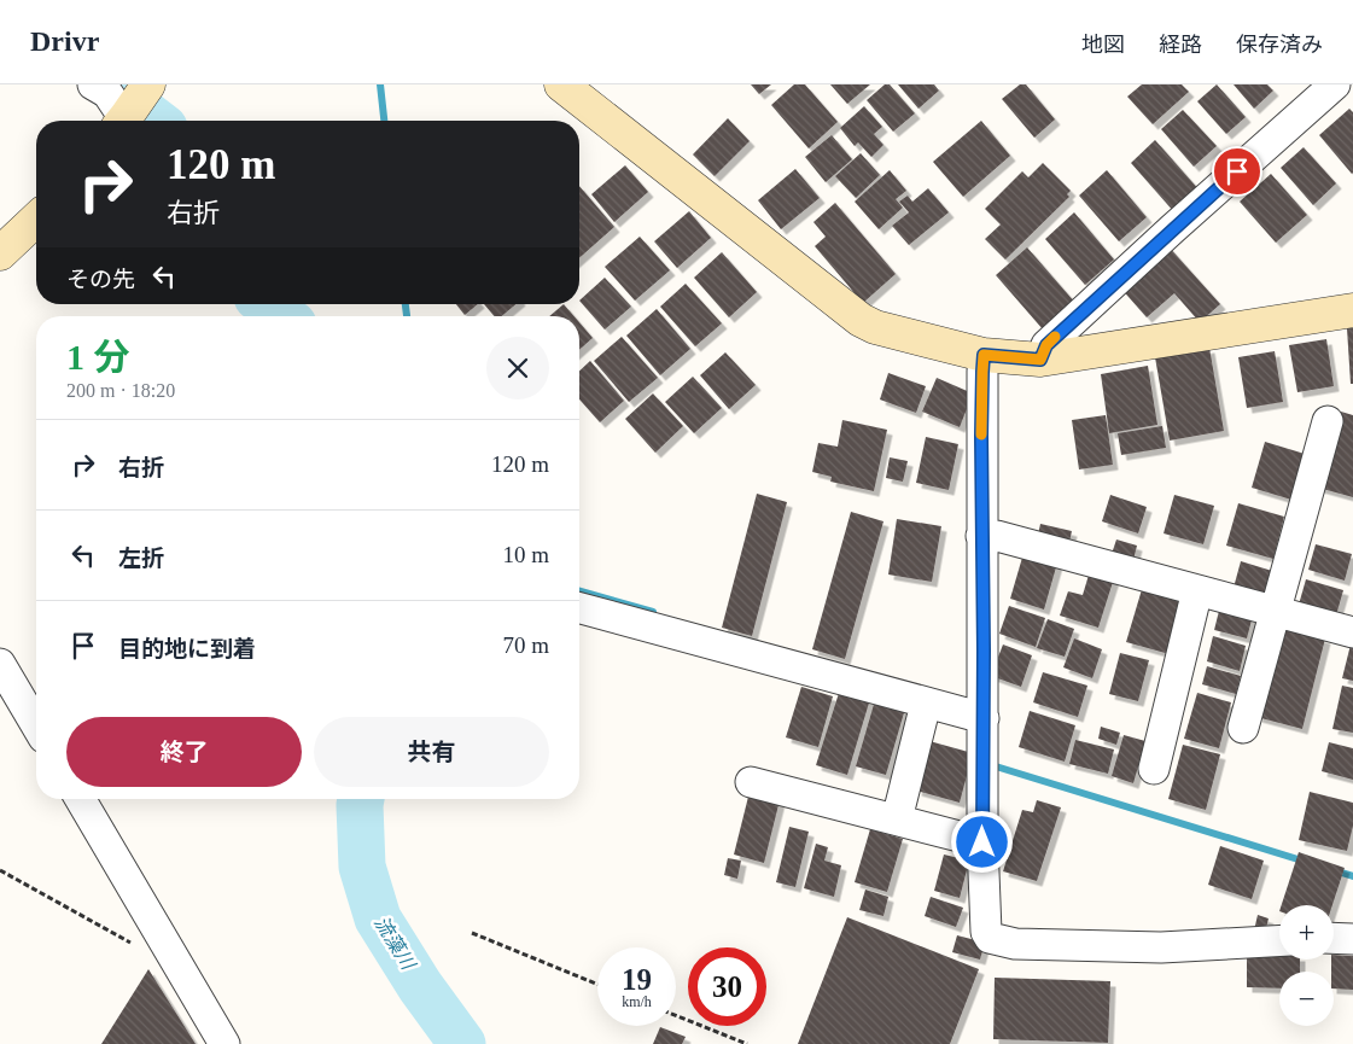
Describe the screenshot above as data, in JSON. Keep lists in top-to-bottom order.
{
  "water": ["流藻川"],
  "page": {
    "header": "Drivr",
    "nav": ["地図", "経路", "保存済み"],
    "turn": ["120 m", "右折"],
    "then": "その先",
    "heading": ["1 分", "200 m · 18:20"],
    "list": [
      {
        "name": "右折",
        "value": "120 m"
      },
      {
        "name": "左折",
        "value": "10 m"
      },
      {
        "name": "目的地に到着",
        "value": "70 m"
      }
    ],
    "buttons": ["終了", "共有"],
    "map_buttons": ["+", "−"],
    "speed": "19 km/h",
    "limit": "30"
  }
}
